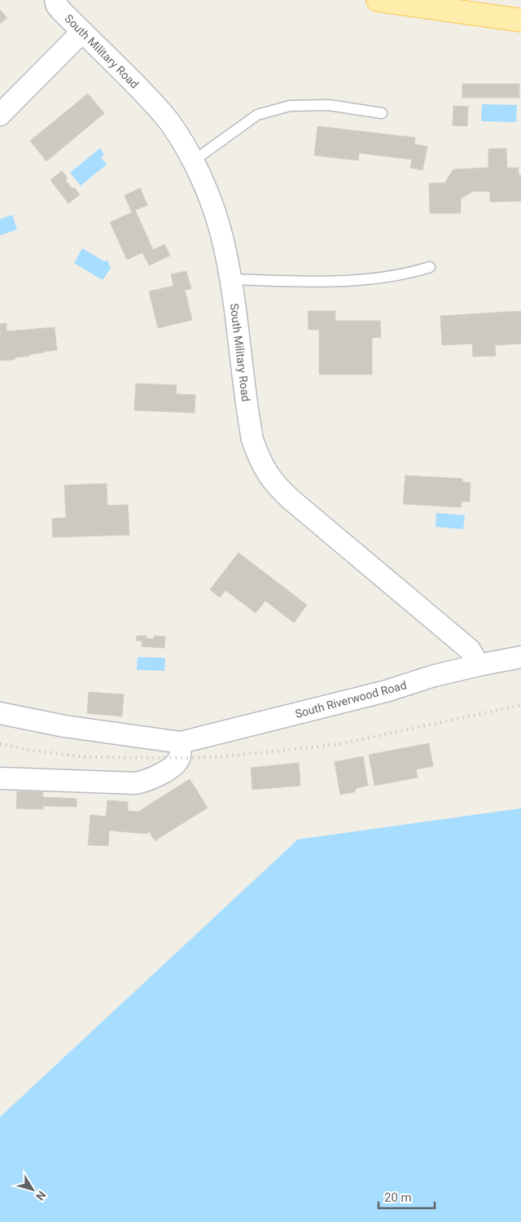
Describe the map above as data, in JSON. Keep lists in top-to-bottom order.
{
  "streets": {
    "street": ["South Military Road", "South Riverwood Road"]
  },
  "crossings": [
    ["South Military Road", "South Riverwood Road"]
  ],
  "scale_bar": "20 m",
  "north": "bottom right"
}
